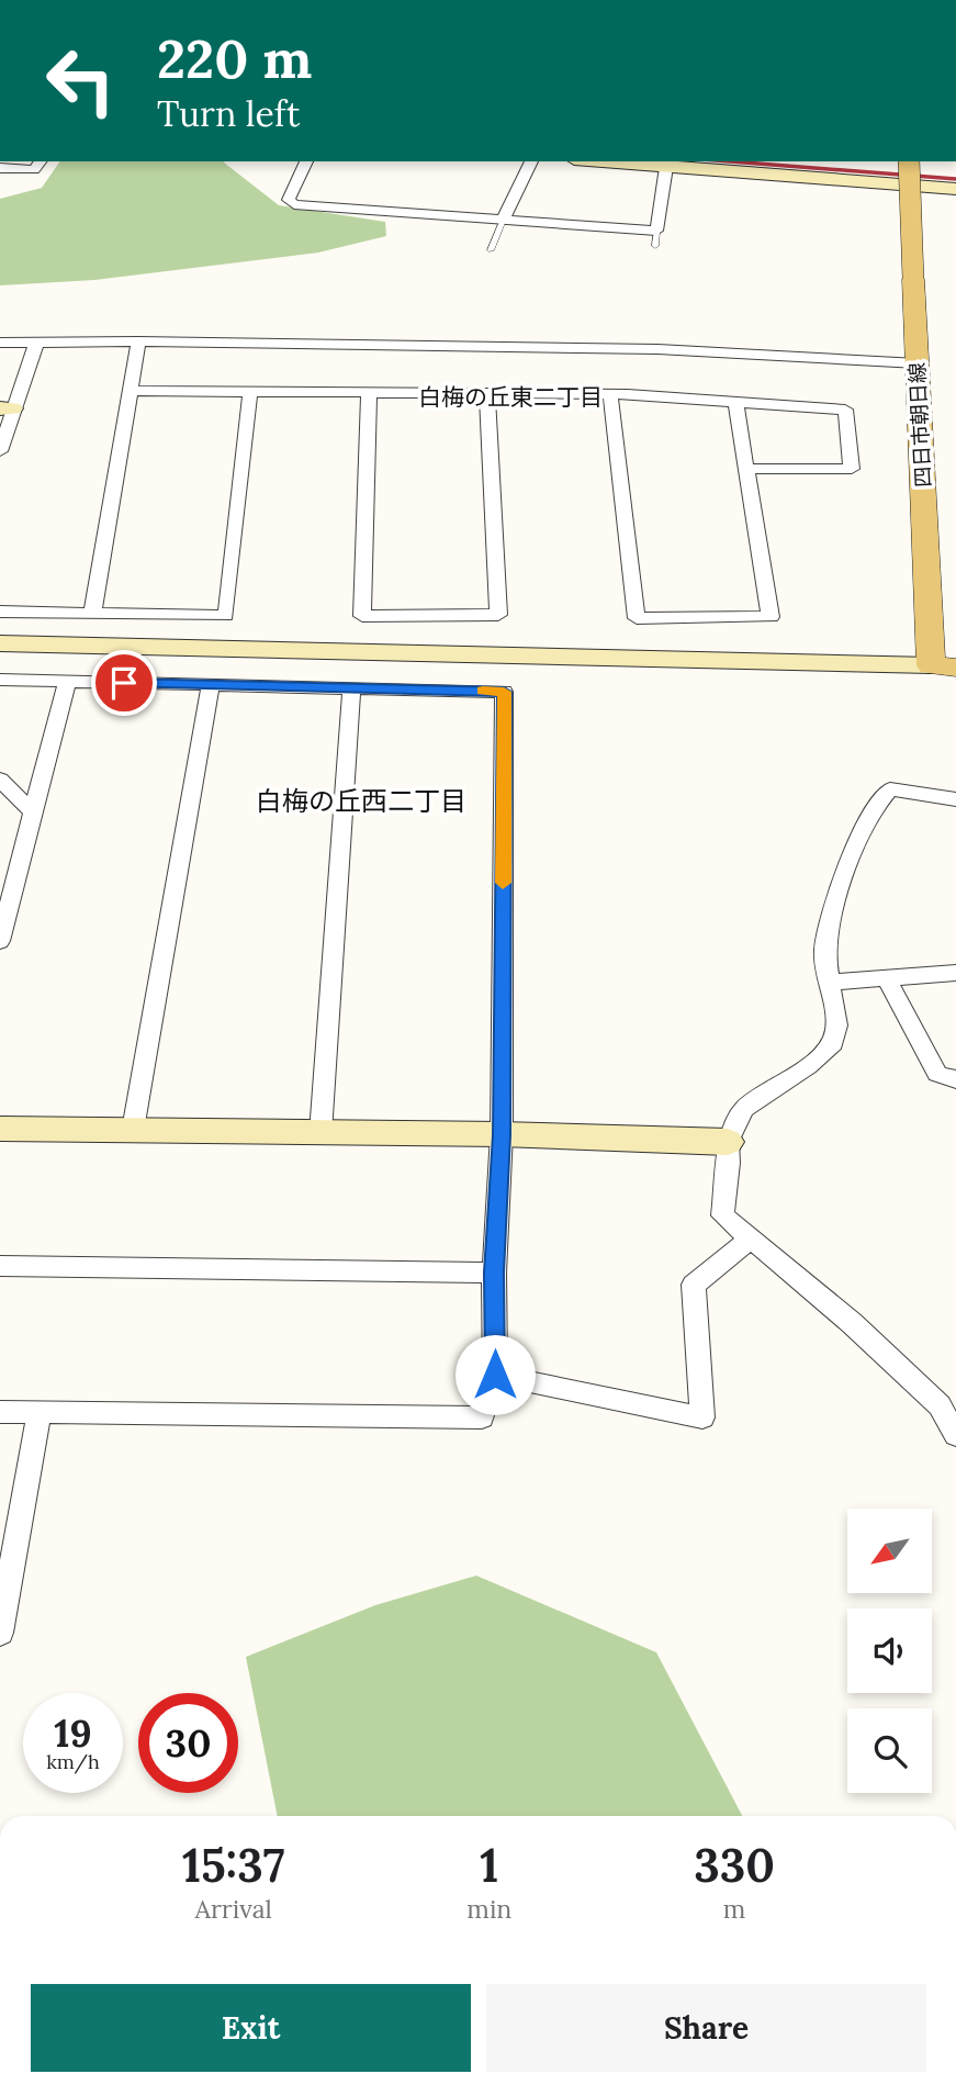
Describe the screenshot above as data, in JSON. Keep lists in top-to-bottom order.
{
  "streets": {
    "main road": ["四日市朝日線"]
  },
  "districts": ["白梅の丘東二丁目", "白梅の丘西二丁目"],
  "north": "bottom left",
  "page": {
    "turn": ["220 m", "Turn left"],
    "speed": "19 km/h",
    "limit": "30",
    "eta": [
      "15:37",
      "Arrival",
      "1",
      "min",
      "330",
      "m"
    ],
    "buttons": ["Exit", "Share"]
  }
}
